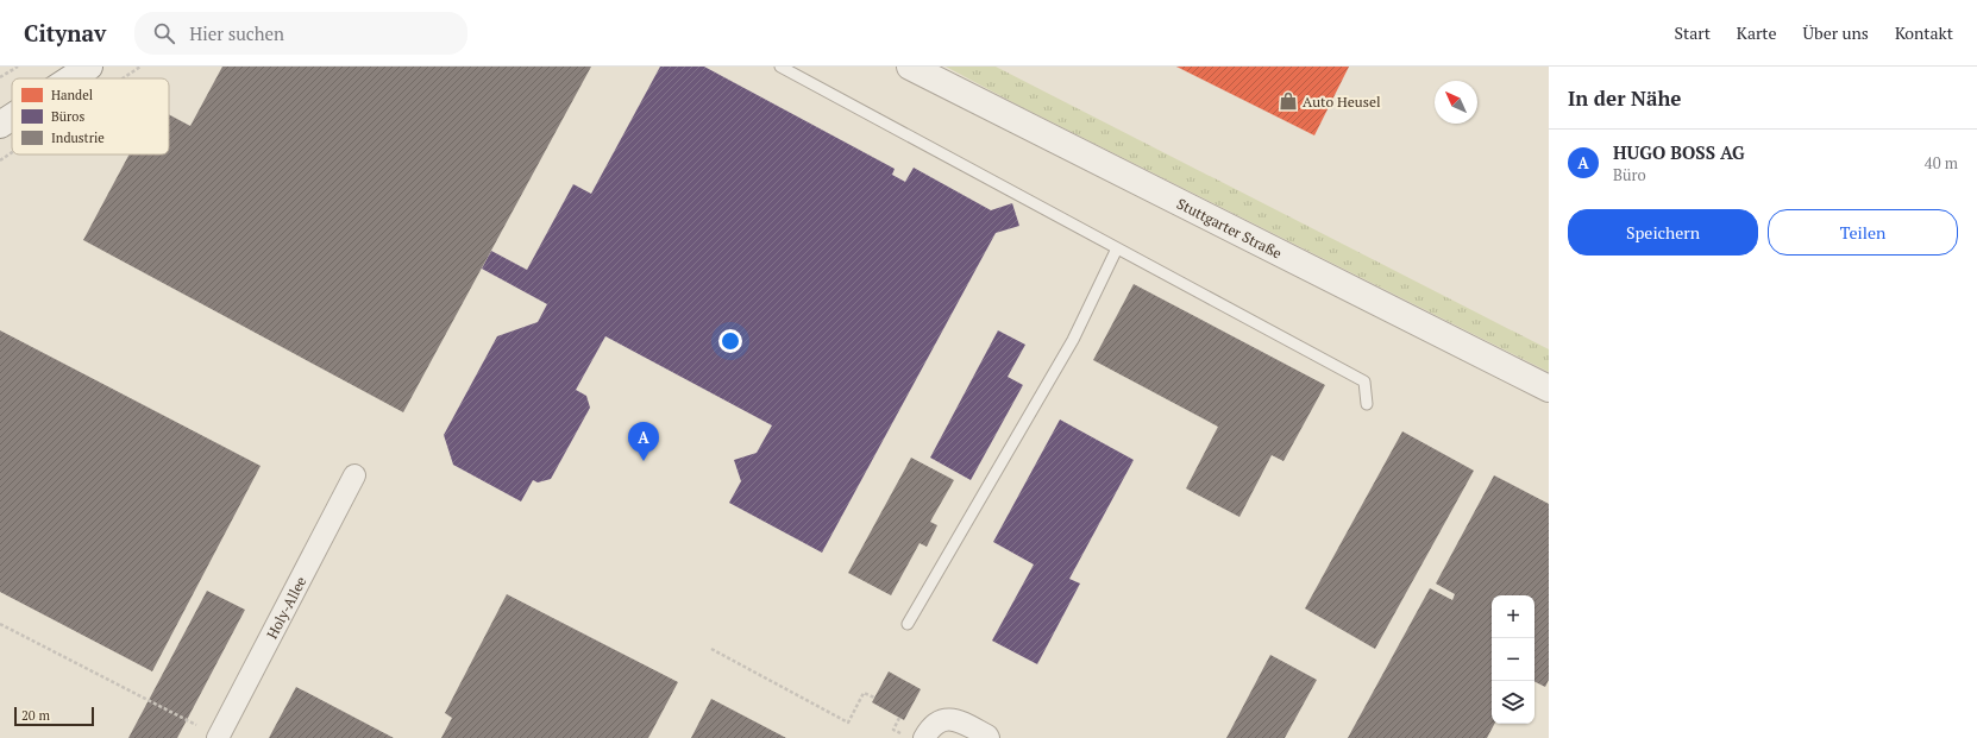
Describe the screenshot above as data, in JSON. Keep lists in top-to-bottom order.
{
  "streets": {
    "street": ["Stuttgarter Straße", "Holy-Allee"]
  },
  "places": {
    "shop": ["Auto Heusel"]
  },
  "legend": ["Handel", "Büros", "Industrie"],
  "scale_bar": "20 m",
  "north": "top left",
  "page": {
    "header": "Citynav",
    "search": "Hier suchen",
    "nav": [
      "Start",
      "Karte",
      "Über uns",
      "Kontakt"
    ],
    "heading": "In der Nähe",
    "list": [
      {
        "mark": "A",
        "name": "HUGO BOSS AG",
        "note": "Büro",
        "value": "40 m"
      }
    ],
    "buttons": ["Speichern", "Teilen"],
    "pins": "A",
    "map_buttons": ["+", "−"],
    "scale": "20 m"
  }
}
